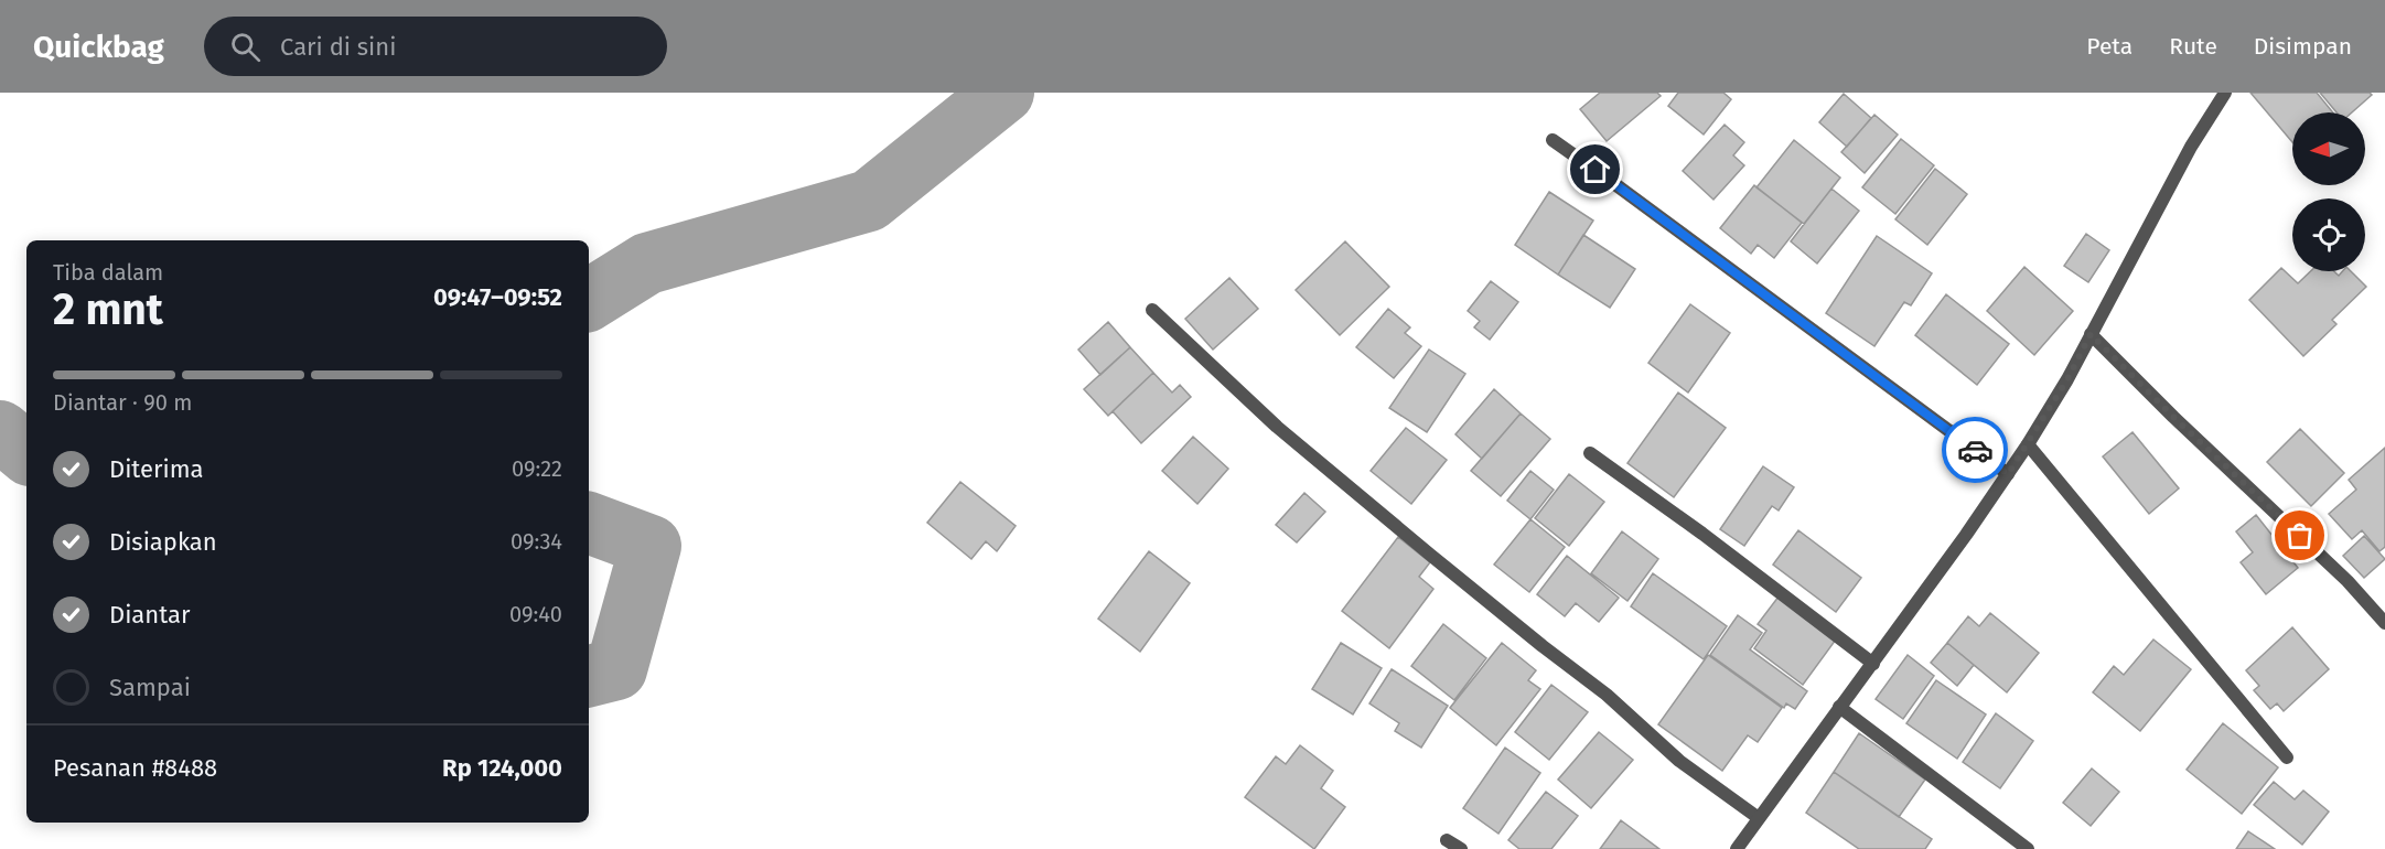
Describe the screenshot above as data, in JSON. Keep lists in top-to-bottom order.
{
  "north": "left",
  "page": {
    "header": "Quickbag",
    "search": "Cari di sini",
    "nav": ["Peta", "Rute", "Disimpan"],
    "heading": ["2 mnt", "Tiba dalam", "09:47–09:52"],
    "panel": ["Pesanan #8488", "Rp 124,000"],
    "bar": "Diantar · 90 m",
    "list": [
      ["Diterima", "09:22"],
      ["Disiapkan", "09:34"],
      ["Diantar", "09:40"],
      "Sampai"
    ]
  }
}
